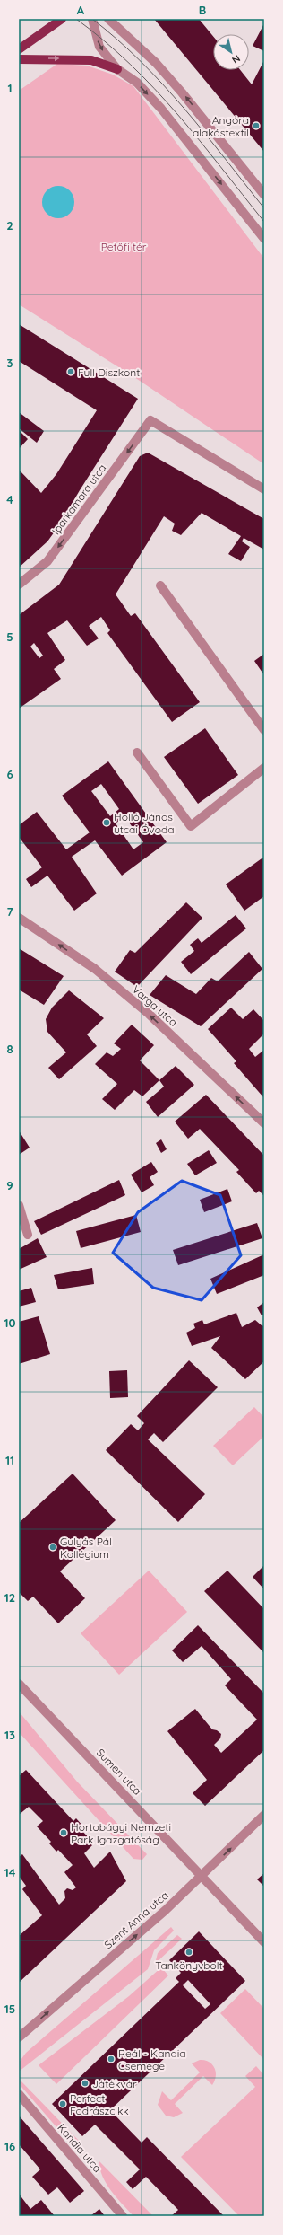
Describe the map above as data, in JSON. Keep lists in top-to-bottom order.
{
  "streets": {
    "street": [
      "Iparkamara utca",
      "Varga utca",
      "Sumen utca",
      "Szent Anna utca",
      "Kandia utca"
    ]
  },
  "crossings": [
    ["Sumen utca", "Szent Anna utca"]
  ],
  "one_way": ["Varga utca", "Szent Anna utca"],
  "parks": ["Petőfi tér"],
  "places": [
    "Angóra alakástextil",
    "Full Diszkont",
    "Holló János utcai Óvoda",
    "Gulyás Pál Kollégium",
    "Hortobágyi Nemzeti Park Igazgatóság",
    "Tankönyvbolt",
    "Reál - Kandia Csemege",
    "Játékvár",
    "Perfect Fodrászcikk"
  ],
  "north": "bottom right",
  "grid": {
    "columns": ["A", "B"],
    "rows": [
      "1",
      "2",
      "3",
      "4",
      "5",
      "6",
      "7",
      "8",
      "9",
      "10",
      "11",
      "12",
      "13",
      "14",
      "15",
      "16"
    ]
  }
}
